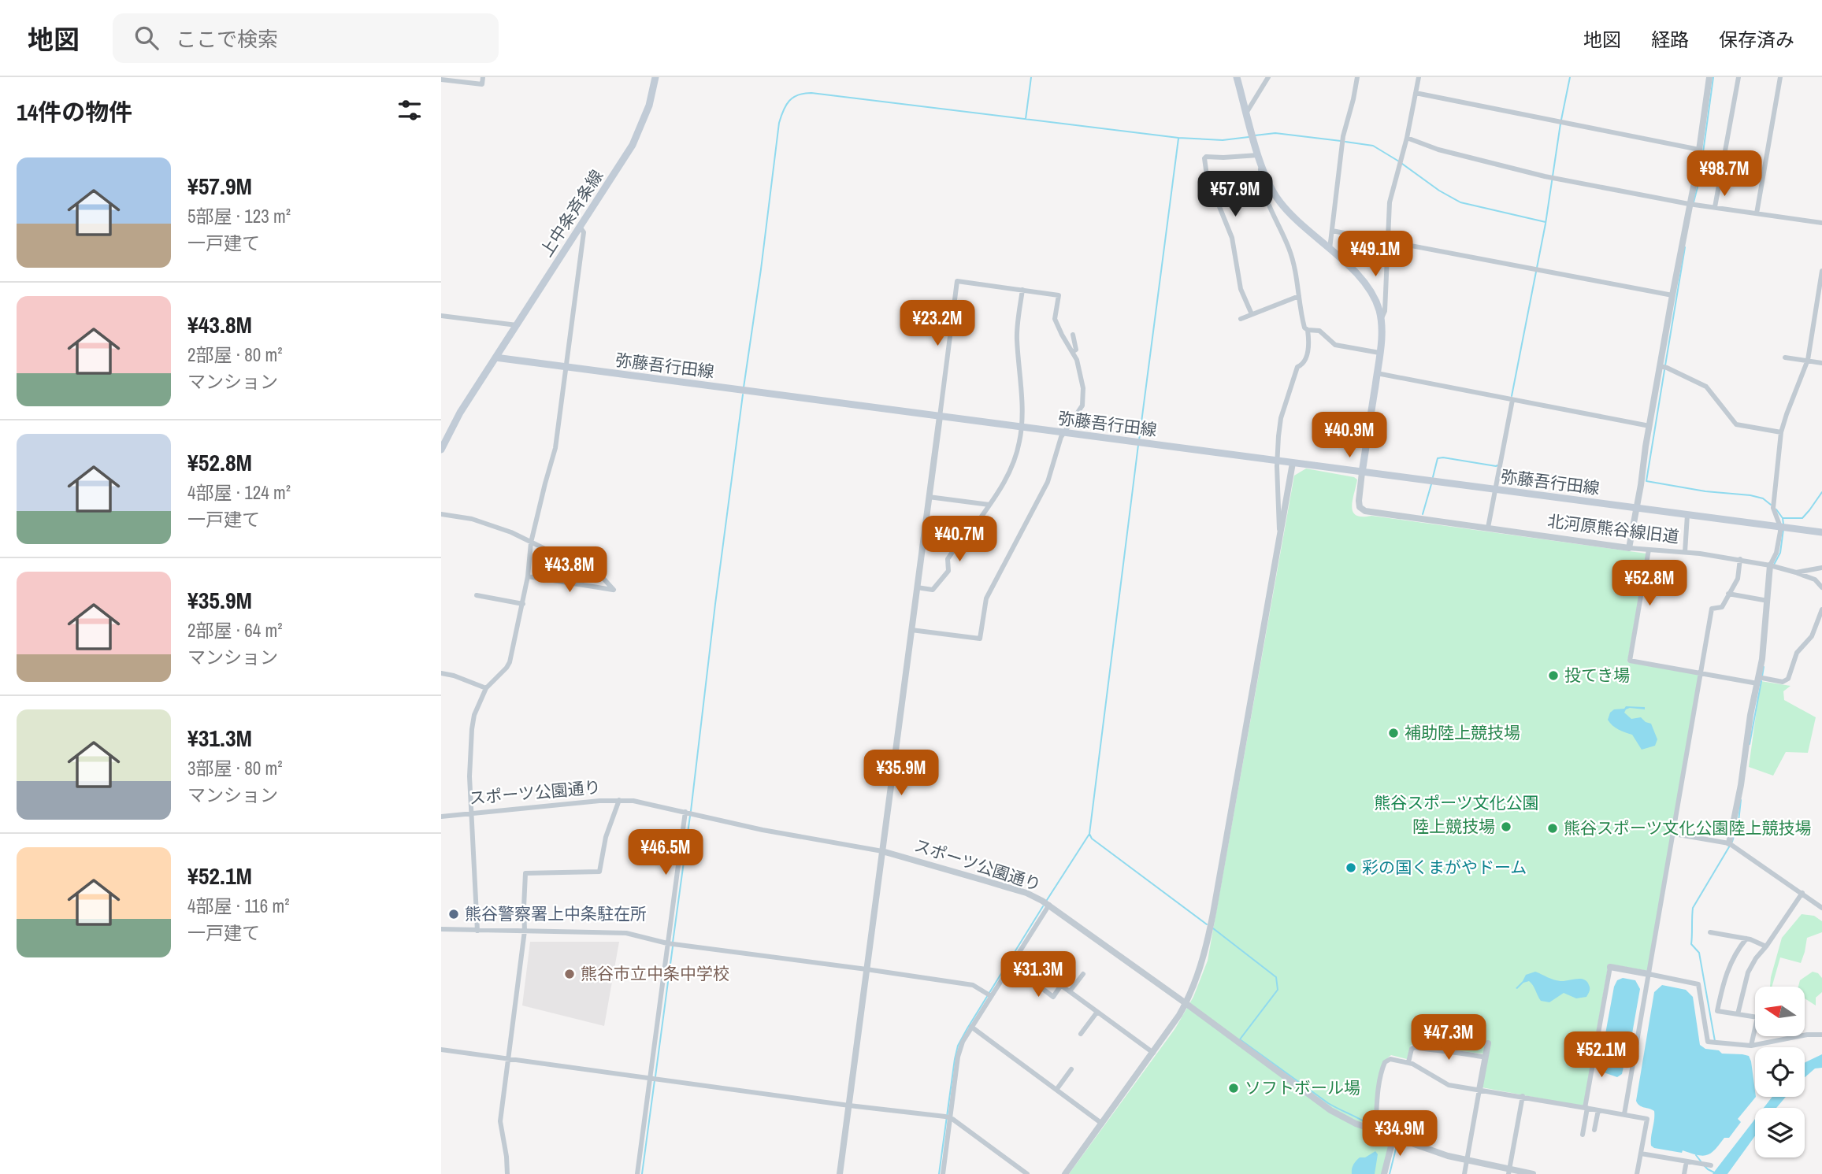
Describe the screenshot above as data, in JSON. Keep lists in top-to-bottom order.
{
  "streets": {
    "main road": ["上中条斉条線", "弥藤吾行田線"],
    "street": ["北河原熊谷線旧道", "スポーツ公園通り"]
  },
  "crossings": [
    ["上中条斉条線", "弥藤吾行田線"],
    ["弥藤吾行田線", "北河原熊谷線旧道"]
  ],
  "parks": ["熊谷スポーツ文化公園"],
  "places": [
    "投てき場",
    "補助陸上競技場",
    "陸上競技場",
    "熊谷スポーツ文化公園陸上競技場",
    "彩の国くまがやドーム",
    "熊谷警察署上中条駐在所",
    "熊谷市立中条中学校",
    "ソフトボール場"
  ],
  "north": "left",
  "page": {
    "header": "地図",
    "search": "ここで検索",
    "nav": ["地図", "経路", "保存済み"],
    "heading": "14件の物件",
    "list": [
      {
        "name": "¥57.9M",
        "note": "5部屋 · 123 m² · 一戸建て"
      },
      {
        "name": "¥43.8M",
        "note": "2部屋 · 80 m² · マンション"
      },
      {
        "name": "¥52.8M",
        "note": "4部屋 · 124 m² · 一戸建て"
      },
      {
        "name": "¥35.9M",
        "note": "2部屋 · 64 m² · マンション"
      },
      {
        "name": "¥31.3M",
        "note": "3部屋 · 80 m² · マンション"
      },
      {
        "name": "¥52.1M",
        "note": "4部屋 · 116 m² · 一戸建て"
      }
    ],
    "price": [
      "¥98.7M",
      "¥57.9M",
      "¥49.1M",
      "¥23.2M",
      "¥40.9M",
      "¥40.7M",
      "¥43.8M",
      "¥52.8M",
      "¥35.9M",
      "¥46.5M",
      "¥31.3M",
      "¥47.3M",
      "¥52.1M",
      "¥34.9M"
    ]
  }
}
